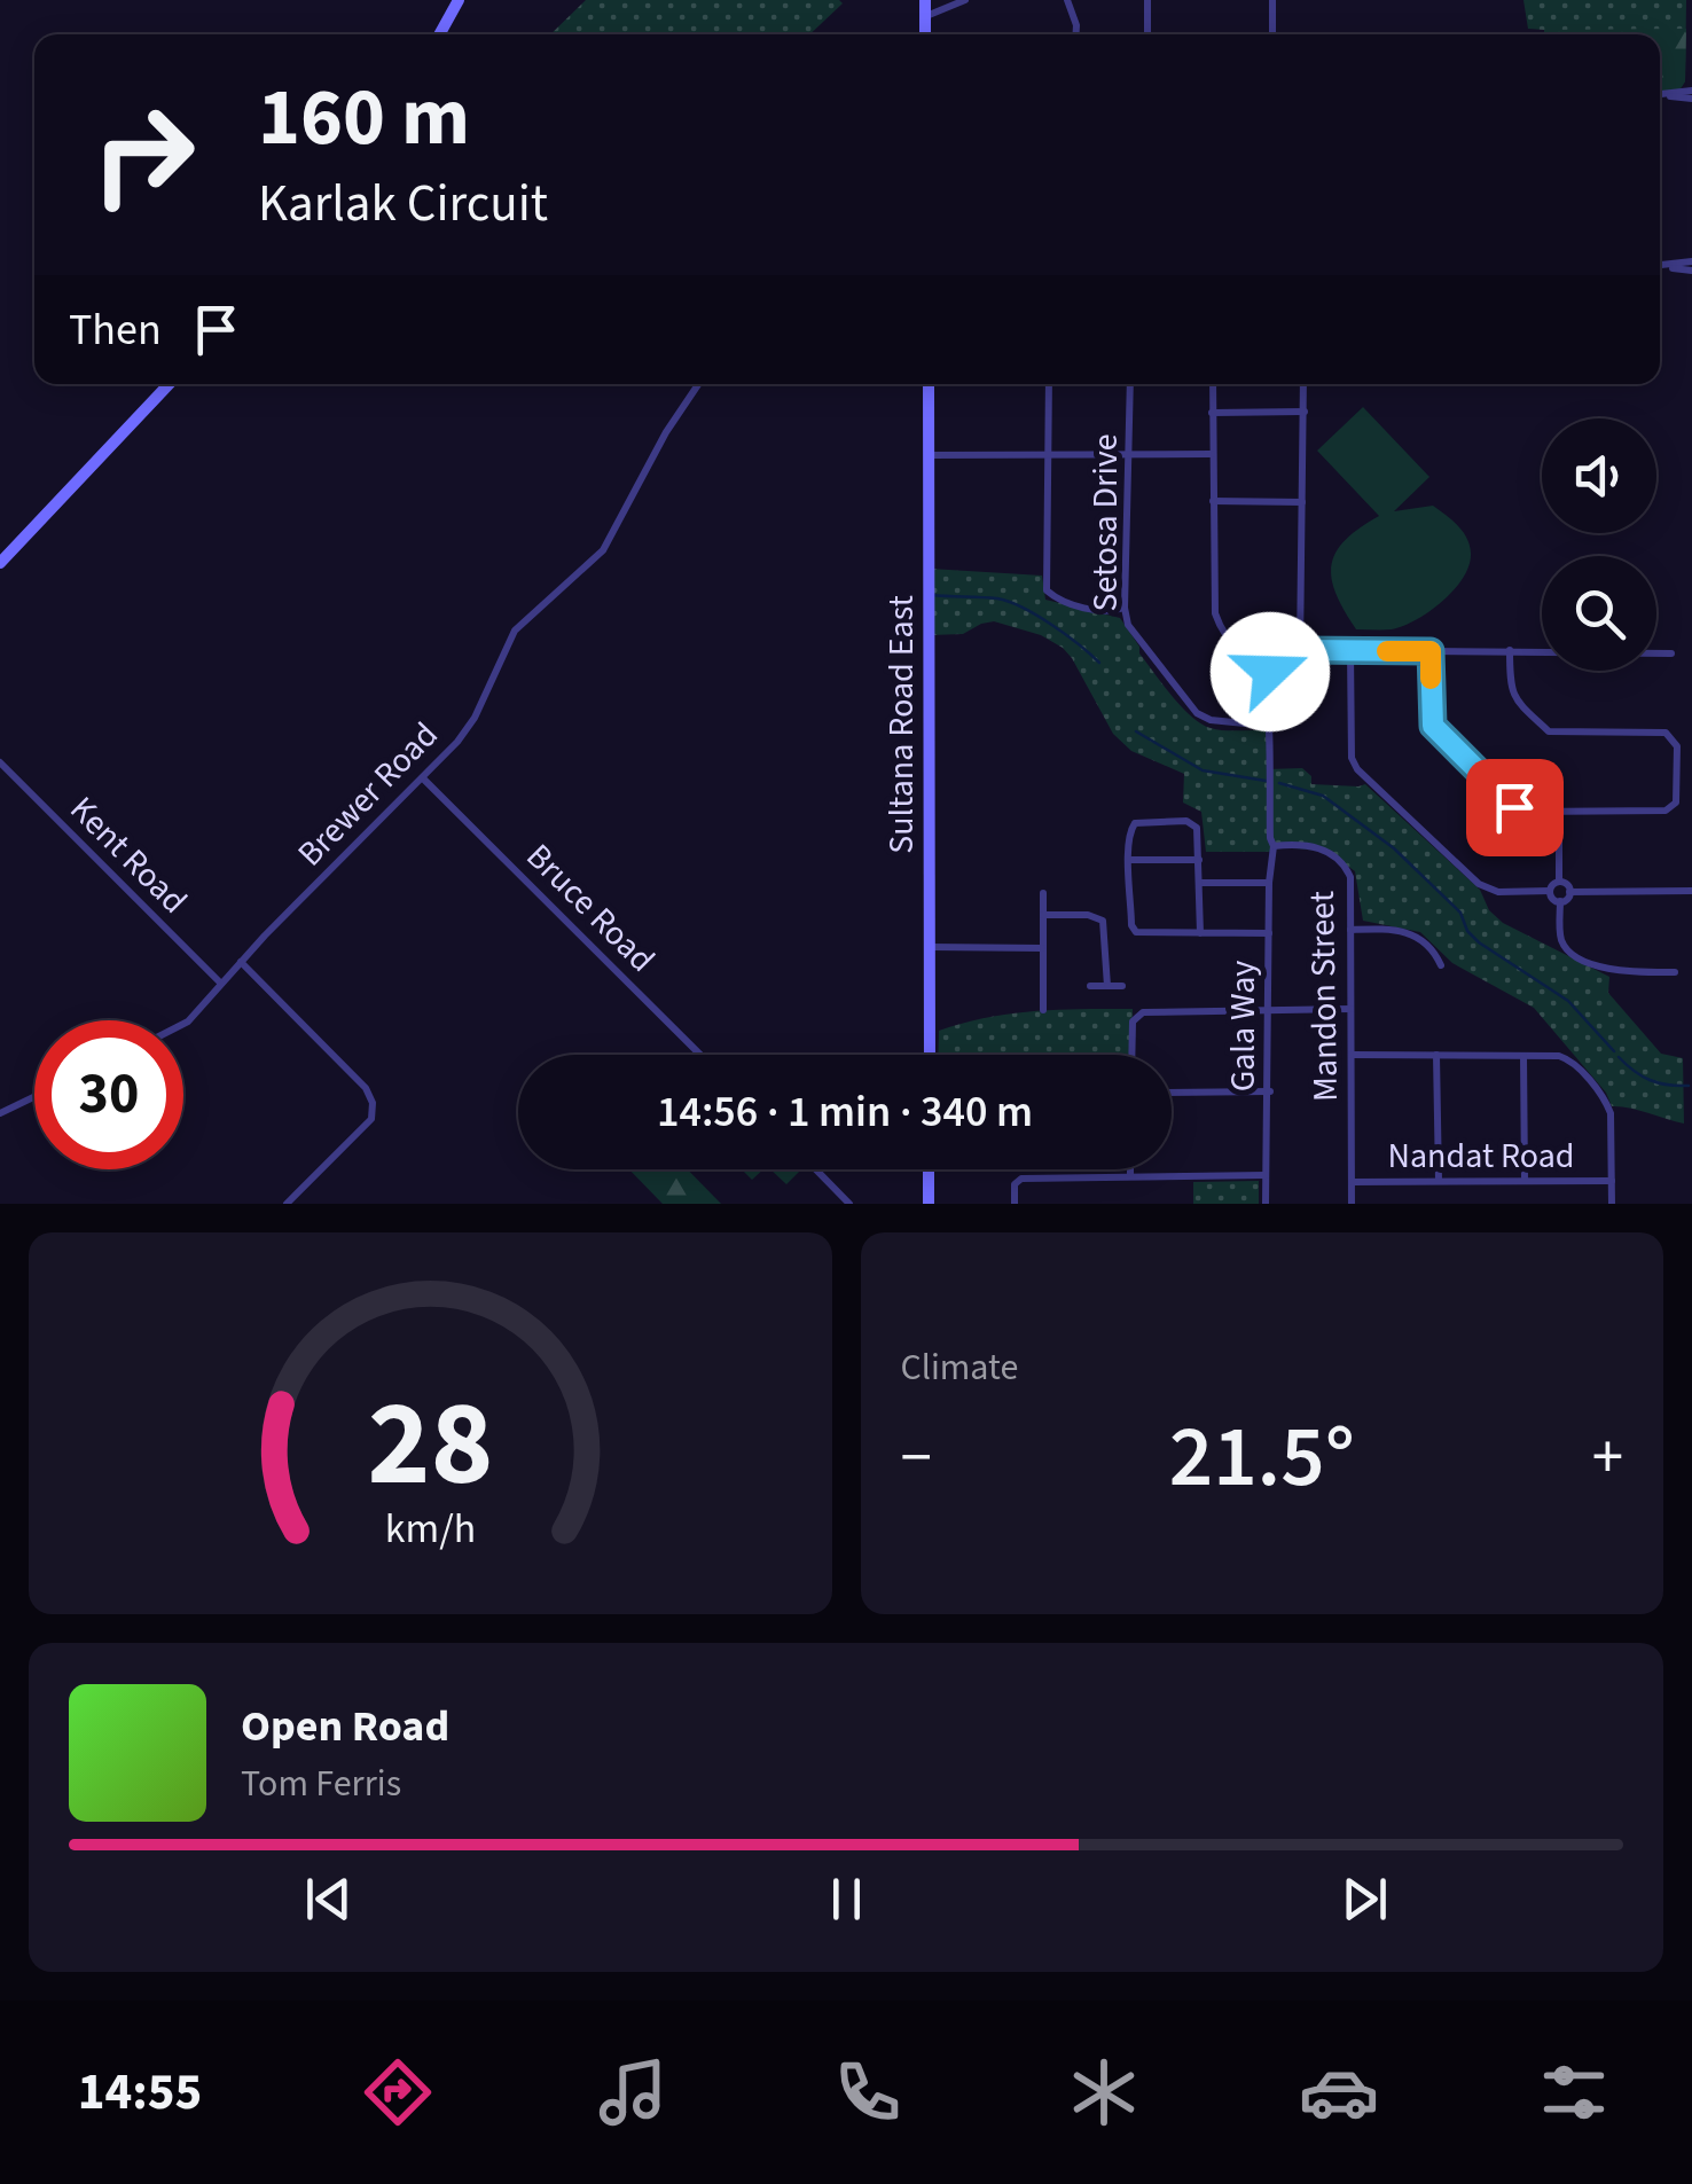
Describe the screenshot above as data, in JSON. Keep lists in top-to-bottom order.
{
  "streets": {
    "street": [
      "Setosa Drive",
      "Sultana Road East",
      "Brewer Road",
      "Kent Road",
      "Bruce Road",
      "Mandon Street",
      "Gala Way",
      "Nandat Road"
    ]
  },
  "crossings": [
    ["Setosa Drive", "Gala Way"],
    ["Brewer Road", "Kent Road"],
    ["Brewer Road", "Bruce Road"],
    ["Mandon Street", "Gala Way"],
    ["Mandon Street", "Nandat Road"]
  ],
  "page": {
    "turn": ["160 m", "Karlak Circuit"],
    "then": "Then",
    "limit": "30",
    "trip": "14:56 · 1 min · 340 m",
    "tile": "Climate",
    "heat": ["−", "21.5°", "+"],
    "song": ["Open Road", "Tom Ferris"],
    "tabs": "14:55",
    "gauge": ["28", "km/h"]
  }
}
